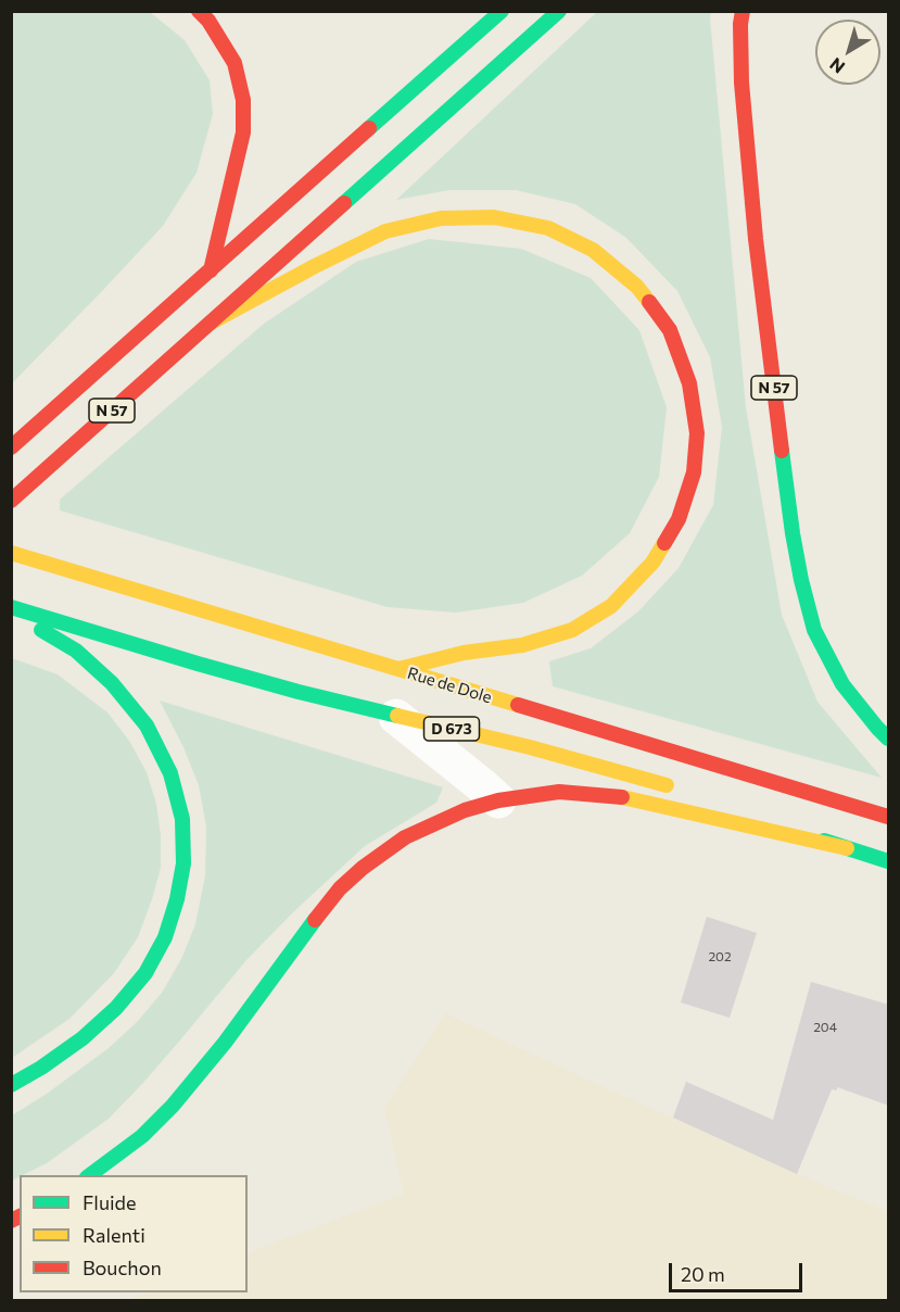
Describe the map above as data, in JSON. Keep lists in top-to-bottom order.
{
  "streets": {
    "main road": ["N 57", "Rue de Dole", "D 673"]
  },
  "house_numbers": ["202", "204"],
  "legend": ["Fluide", "Ralenti", "Bouchon"],
  "scale_bar": "20 m",
  "north": "bottom left"
}
